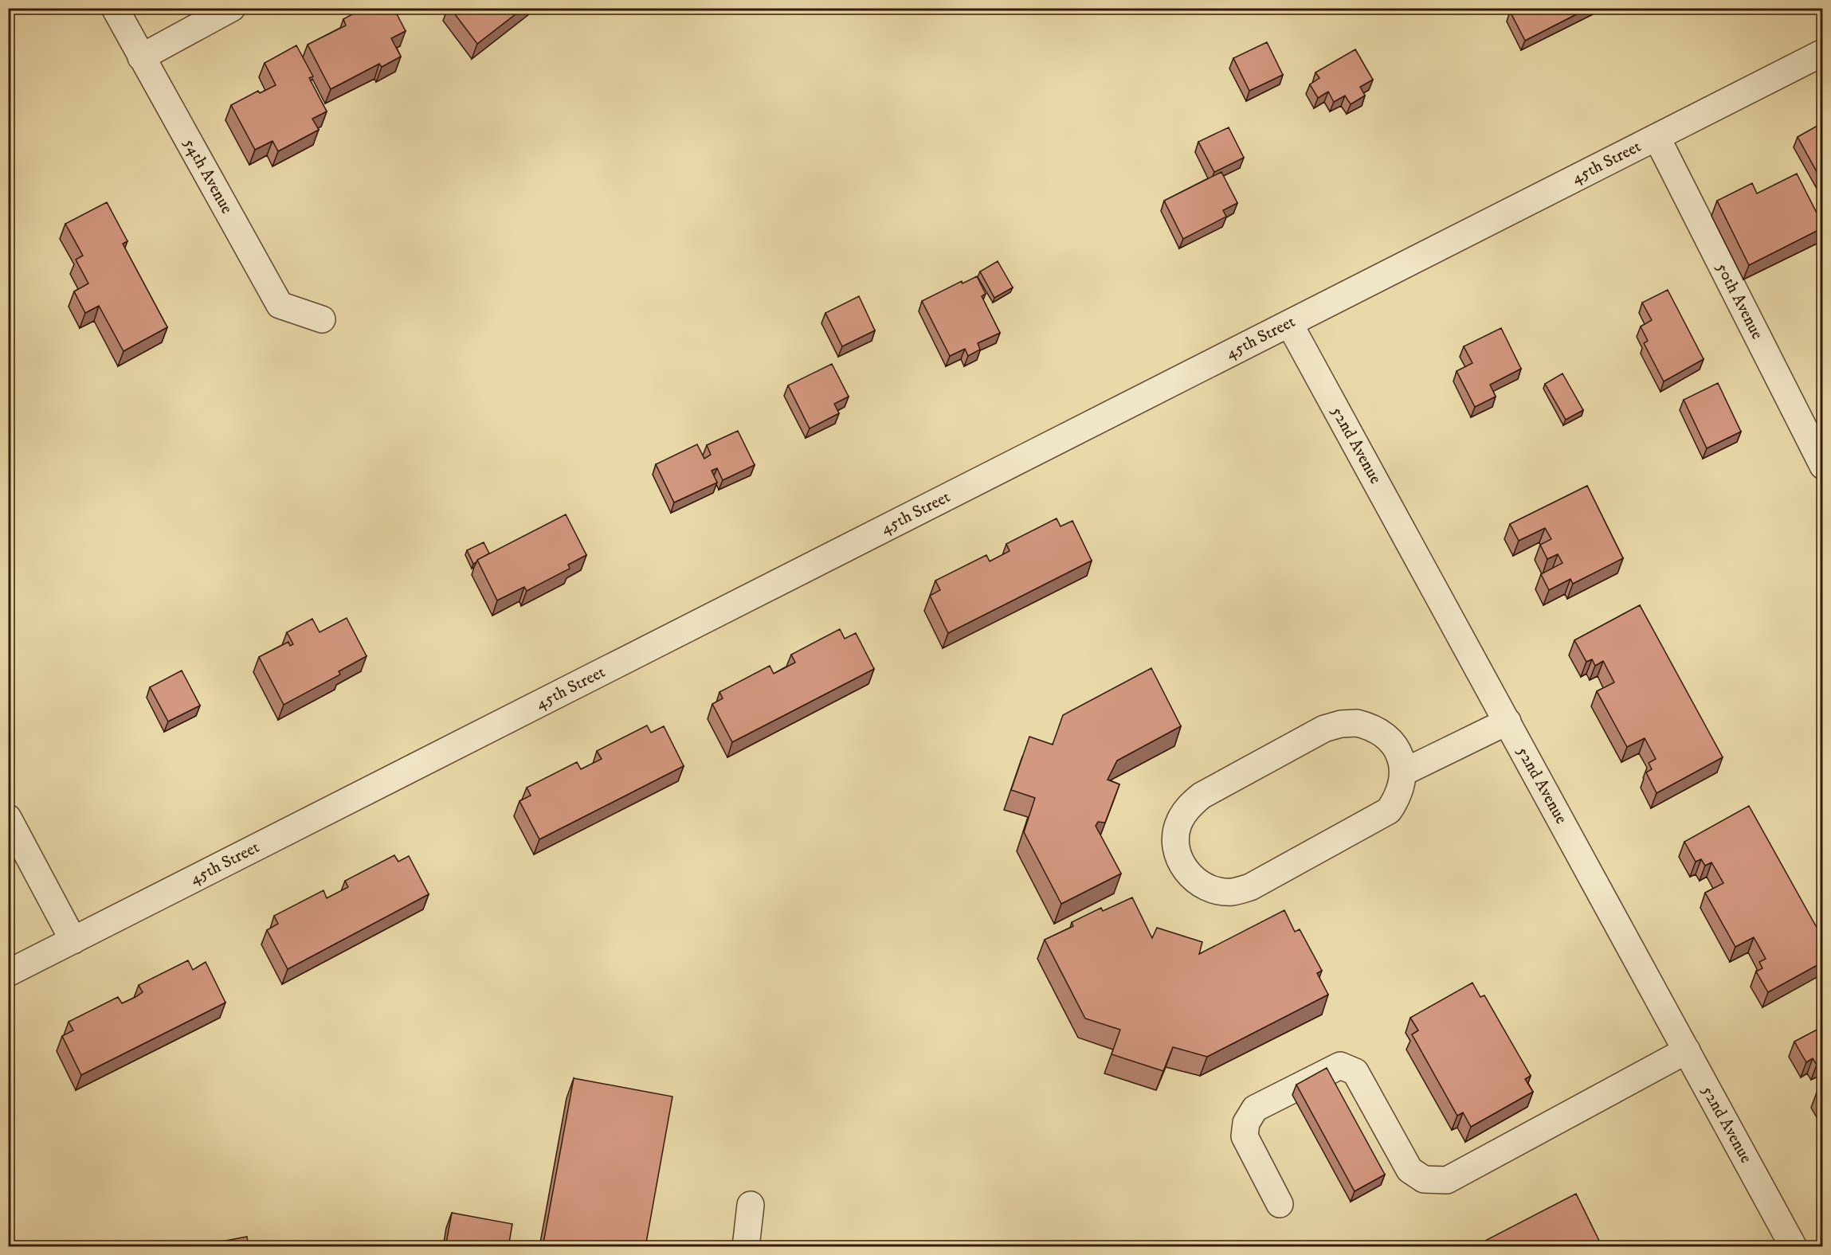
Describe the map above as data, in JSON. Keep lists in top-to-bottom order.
{
  "streets": {
    "street": [
      "45th Street",
      "54th Avenue",
      "50th Avenue",
      "52nd Avenue"
    ]
  },
  "crossings": [
    ["45th Street", "50th Avenue"],
    ["45th Street", "52nd Avenue"]
  ]
}
